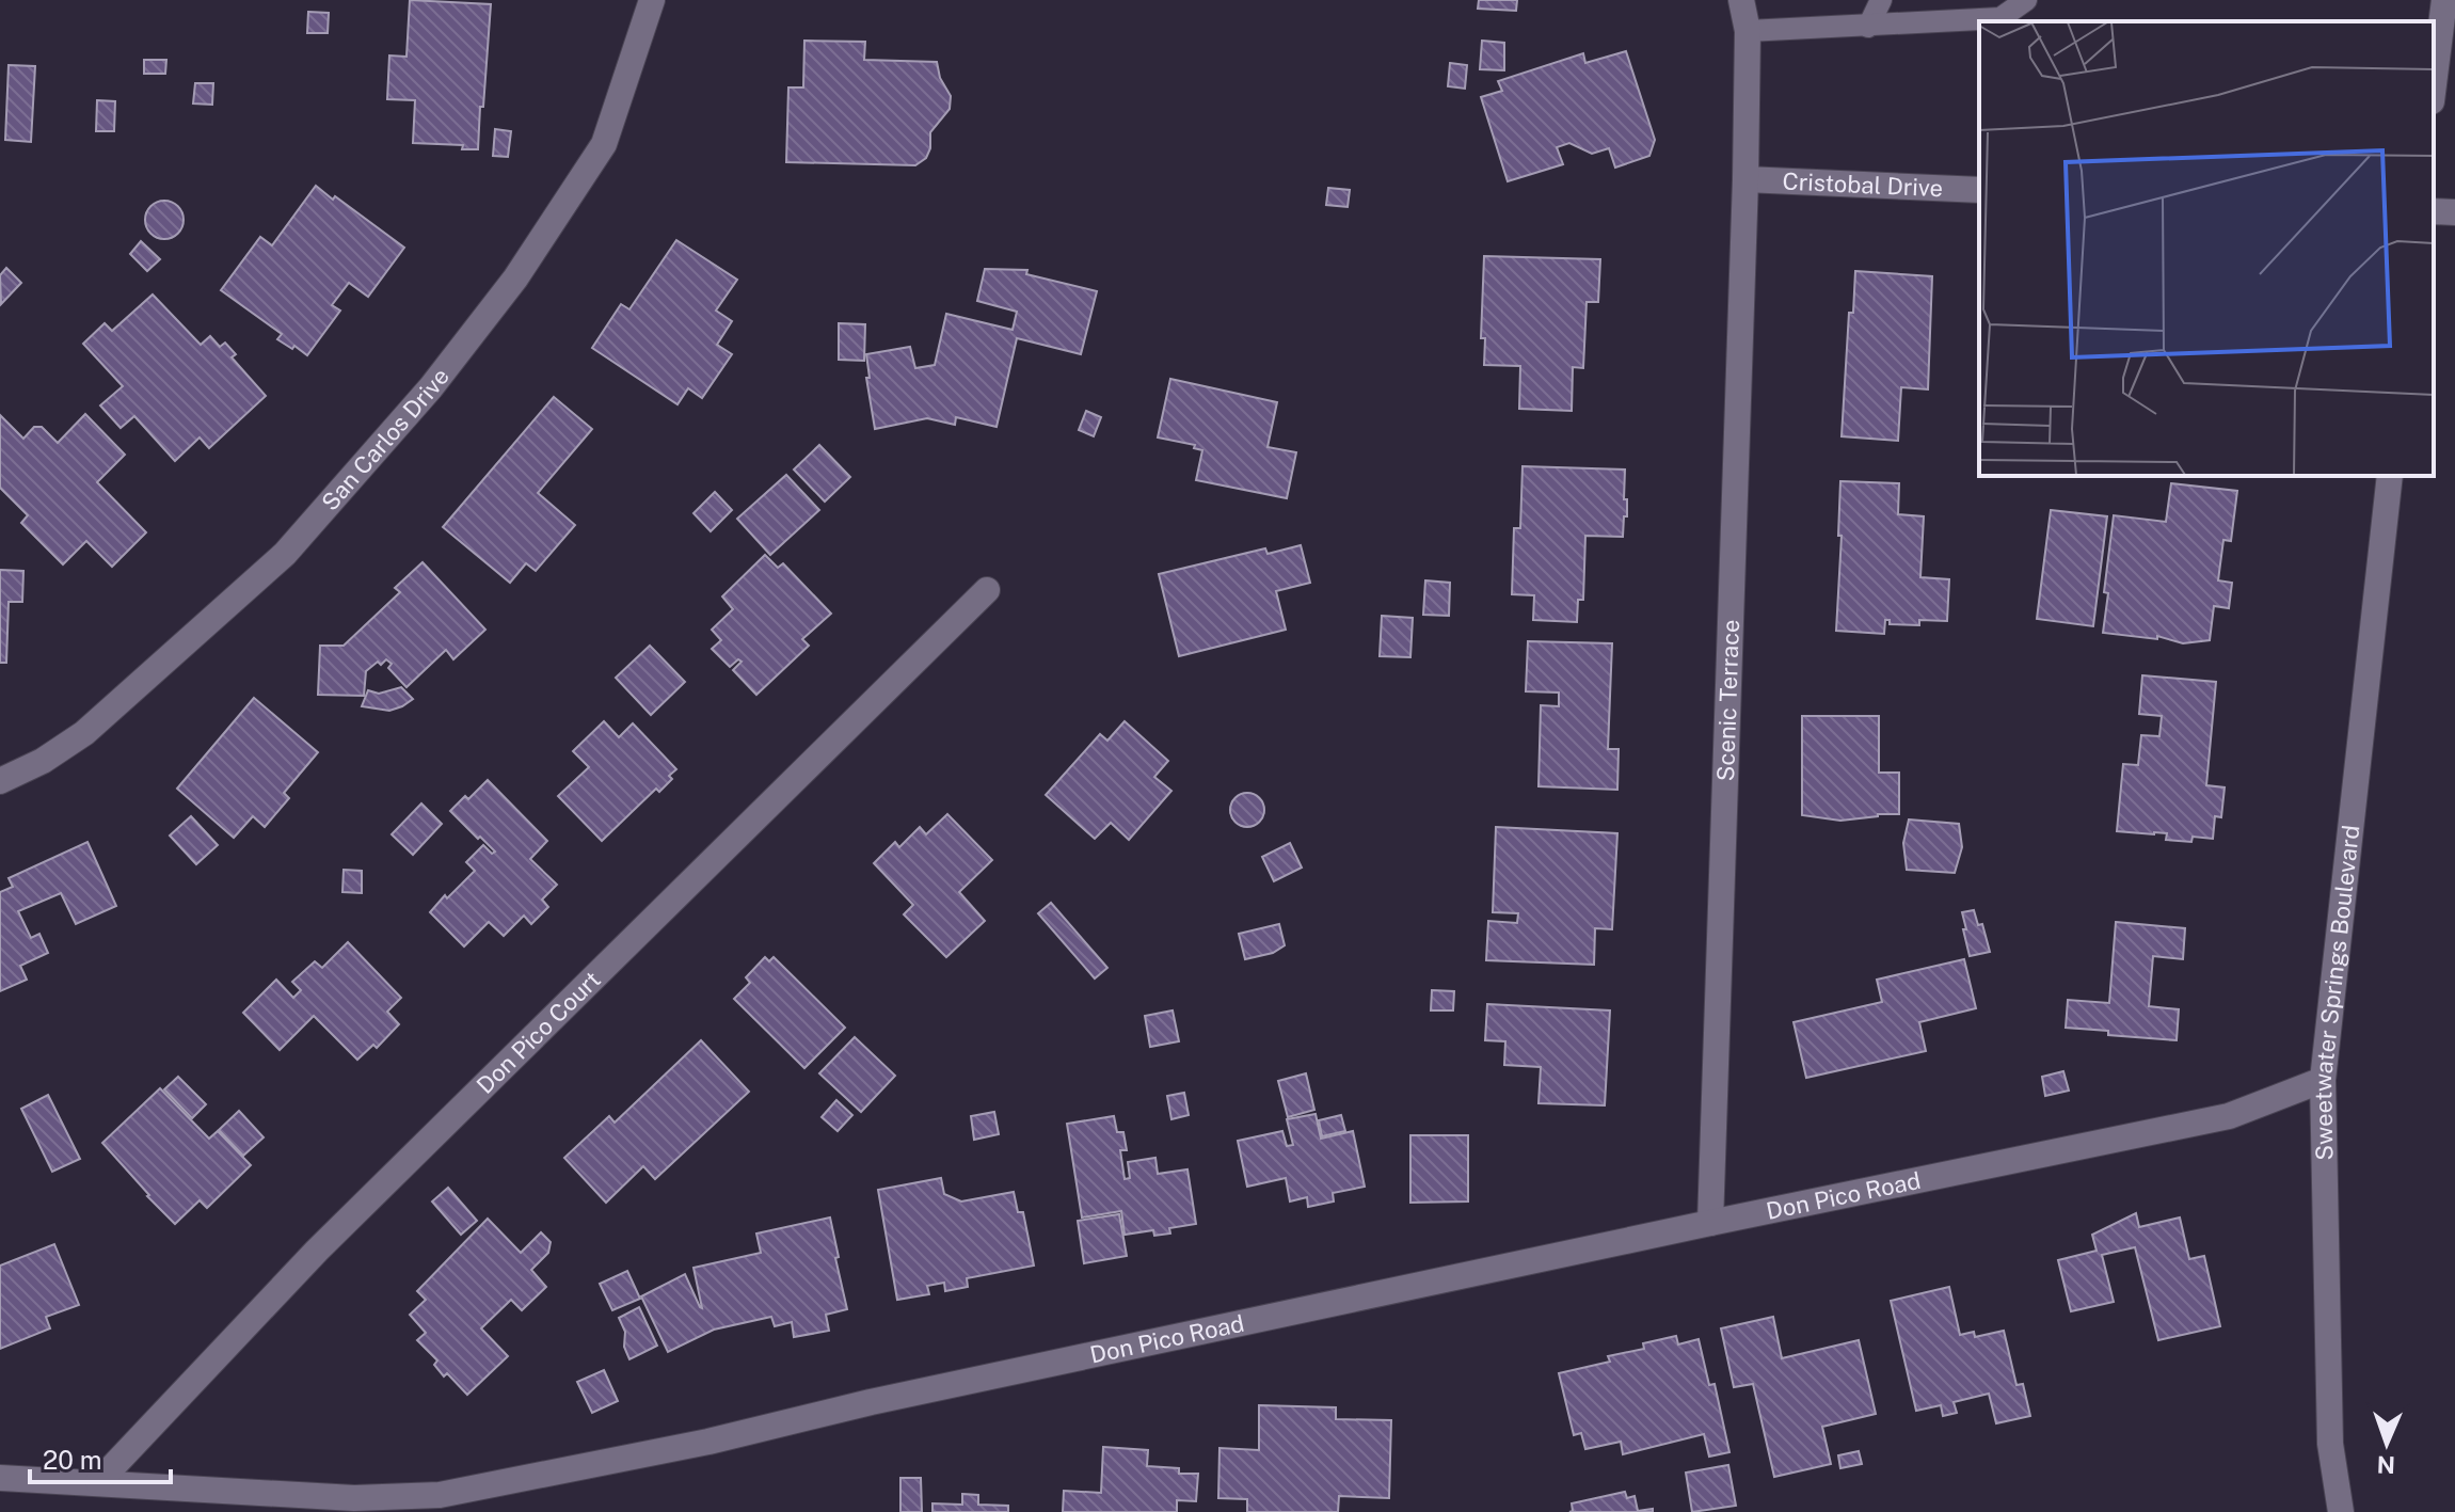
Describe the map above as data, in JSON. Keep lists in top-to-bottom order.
{
  "streets": {
    "street": [
      "Cristobal Drive",
      "San Carlos Drive",
      "Scenic Terrace",
      "Sweetwater Springs Boulevard",
      "Don Pico Court",
      "Don Pico Road"
    ]
  },
  "crossings": [
    ["Cristobal Drive", "Scenic Terrace"],
    ["Scenic Terrace", "Don Pico Road"],
    ["Sweetwater Springs Boulevard", "Don Pico Road"],
    ["Don Pico Court", "Don Pico Road"]
  ],
  "scale_bar": "20 m",
  "north": "bottom"
}
